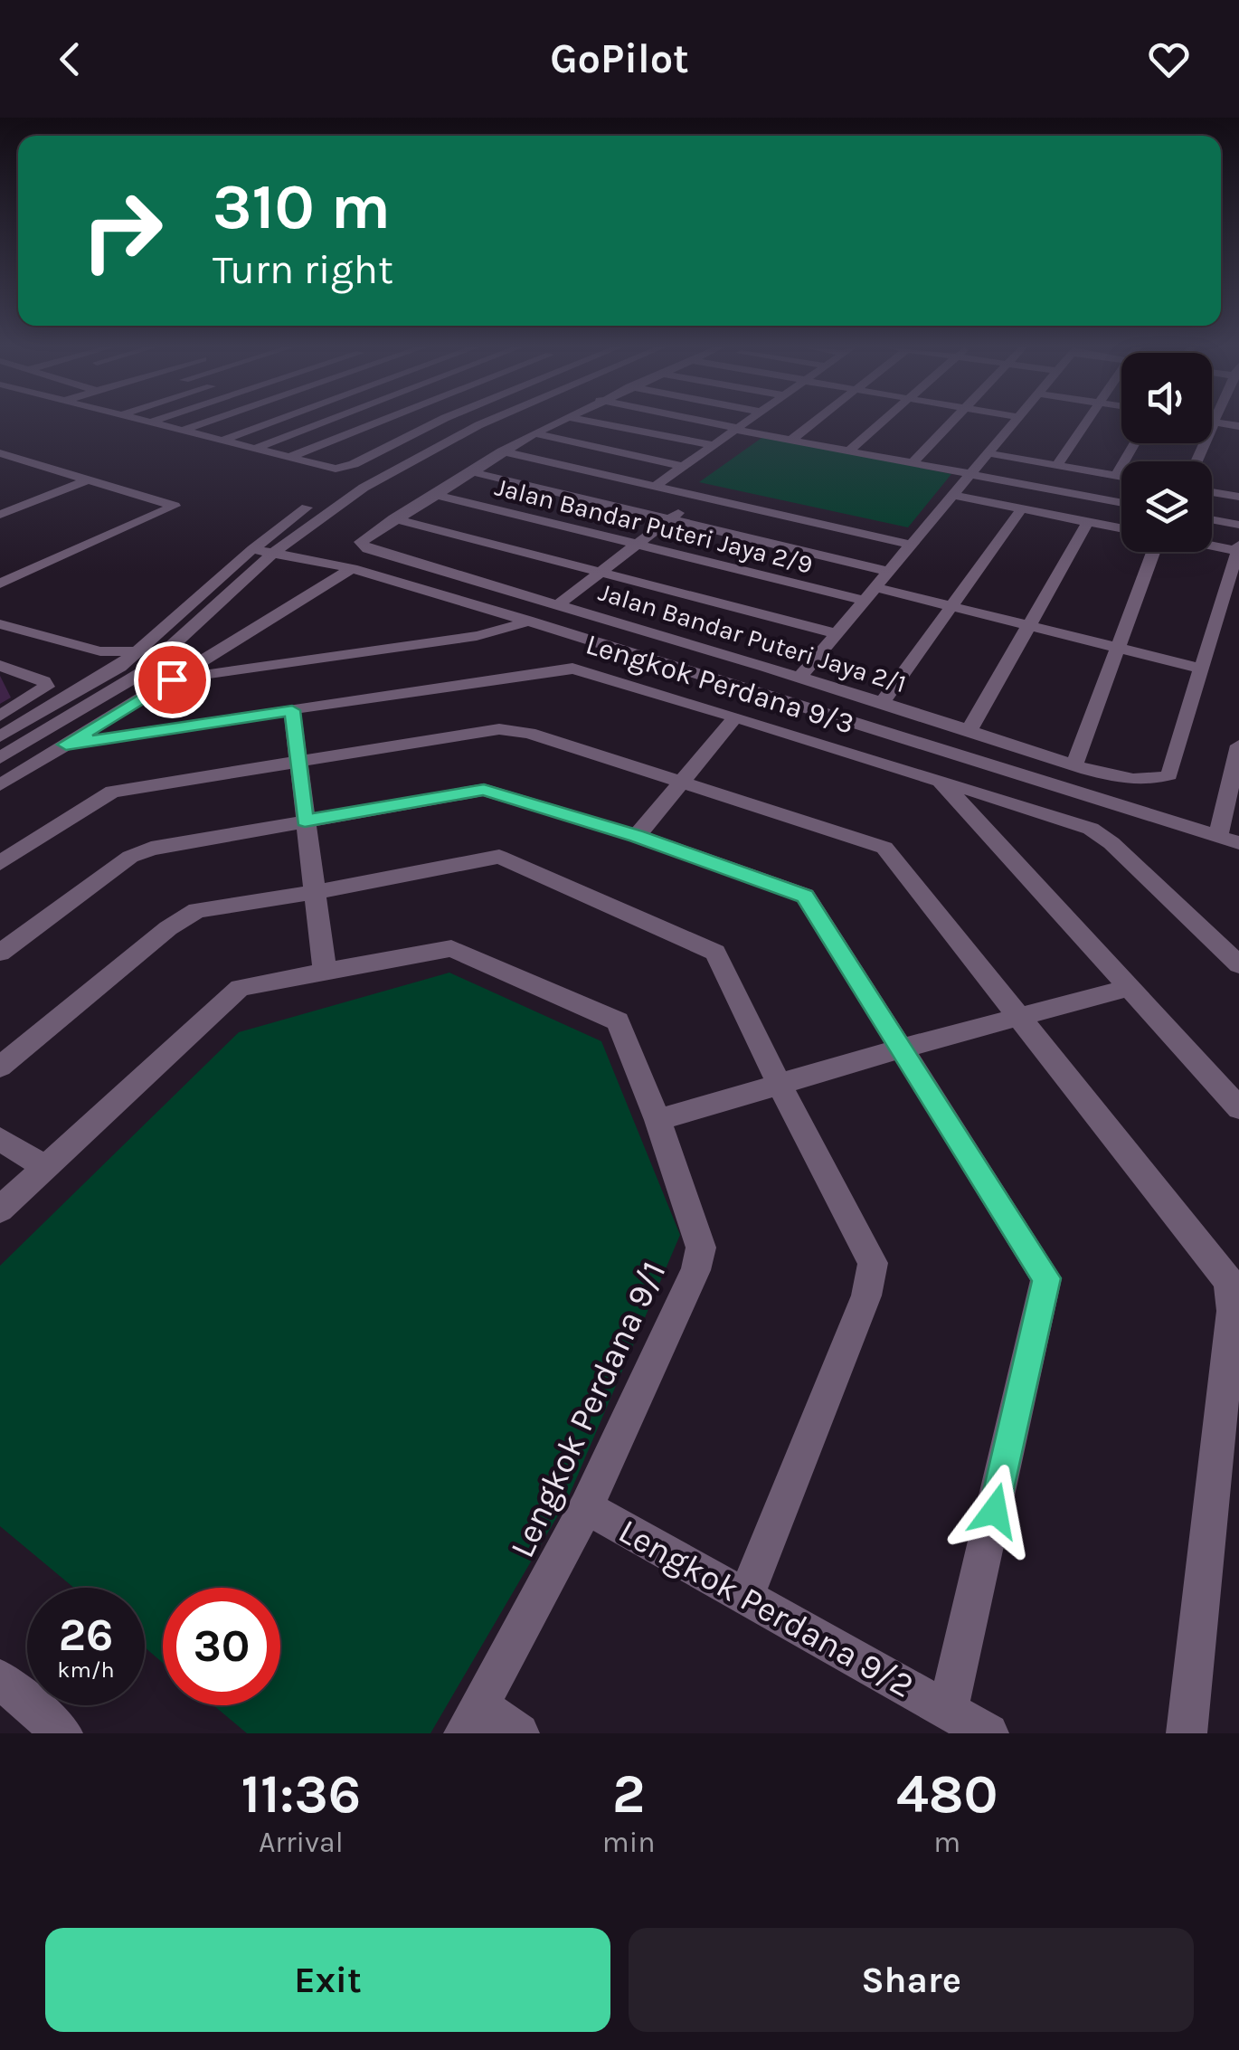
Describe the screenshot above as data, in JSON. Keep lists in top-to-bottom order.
{
  "streets": {
    "street": [
      "Jalan Bandar Puteri Jaya 2/9",
      "Jalan Bandar Puteri Jaya 2/1",
      "Lengkok Perdana 9/3",
      "Lengkok Perdana 9/1",
      "Lengkok Perdana 9/2"
    ]
  },
  "crossings": [
    ["Jalan Bandar Puteri Jaya 2/9", "Jalan Bandar Puteri Jaya 2/1"],
    ["Lengkok Perdana 9/1", "Lengkok Perdana 9/2"]
  ],
  "page": {
    "header": "GoPilot",
    "turn": ["310 m", "Turn right"],
    "speed": "26 km/h",
    "limit": "30",
    "eta": [
      "11:36",
      "Arrival",
      "2",
      "min",
      "480",
      "m"
    ],
    "buttons": ["Exit", "Share"]
  }
}
